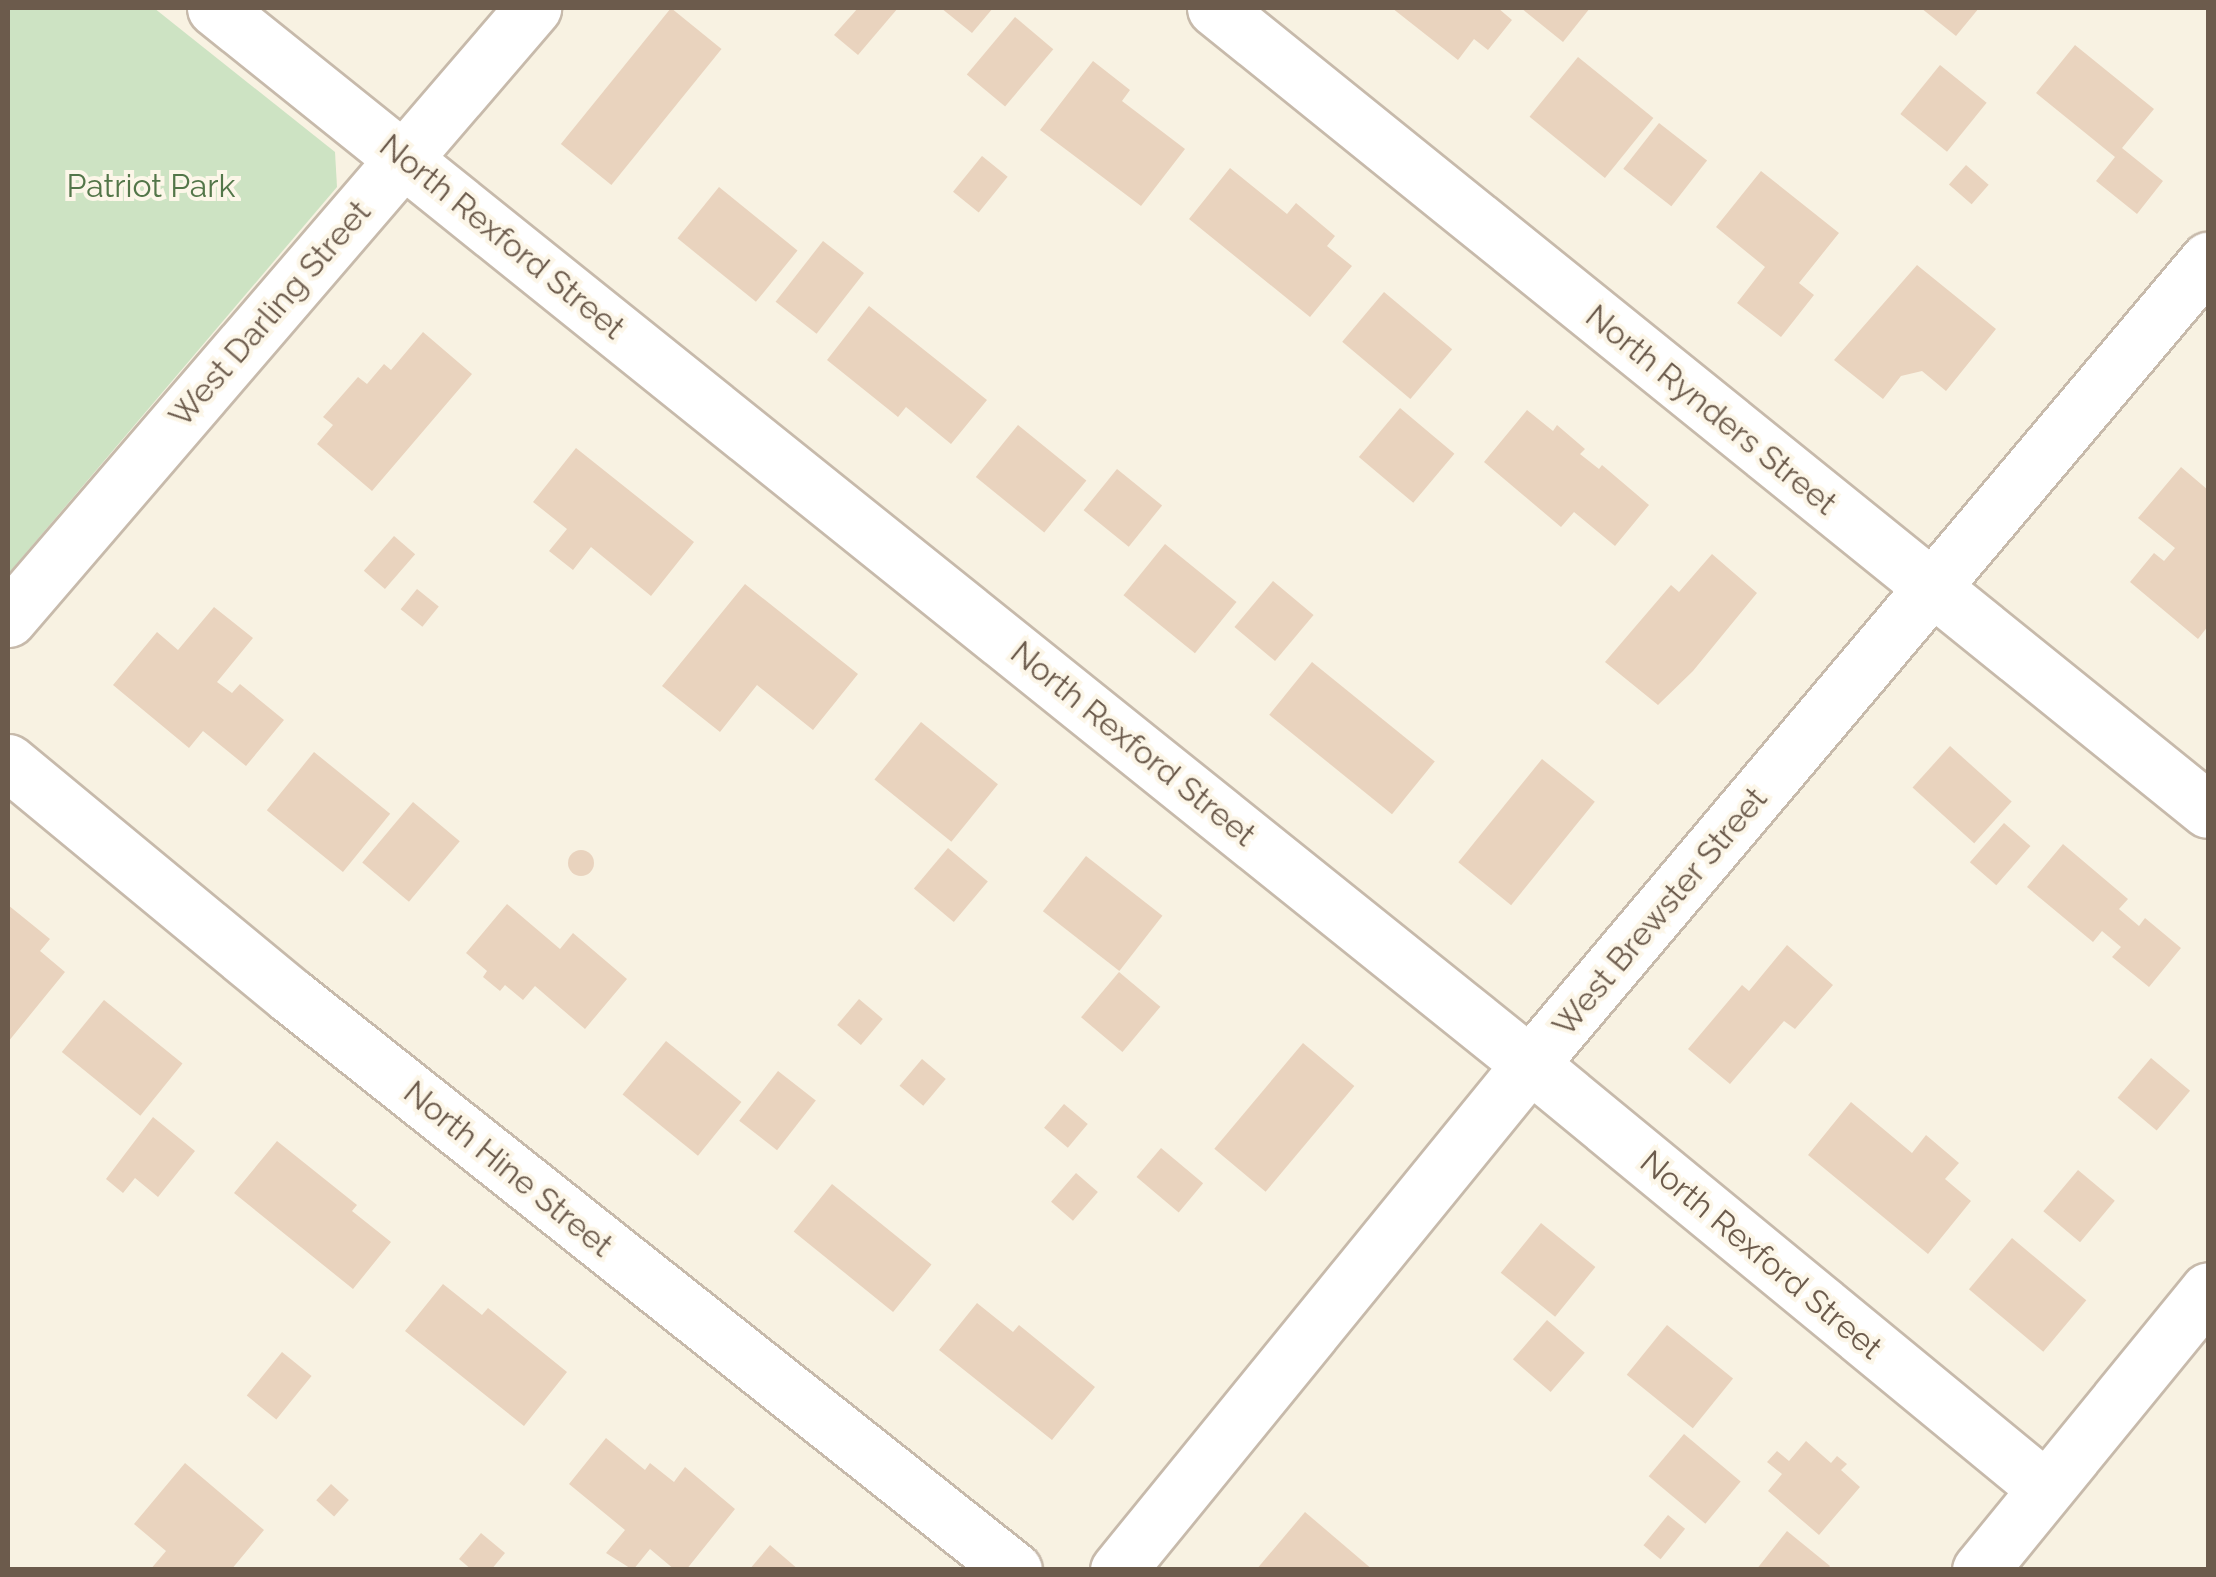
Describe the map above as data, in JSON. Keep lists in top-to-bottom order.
{
  "streets": {
    "street": [
      "North Rexford Street",
      "West Darling Street",
      "North Rynders Street",
      "West Brewster Street",
      "North Hine Street"
    ]
  },
  "crossings": [
    ["North Rexford Street", "West Darling Street"],
    ["North Rexford Street", "West Brewster Street"],
    ["North Rynders Street", "West Brewster Street"]
  ],
  "parks": ["Patriot Park"]
}
